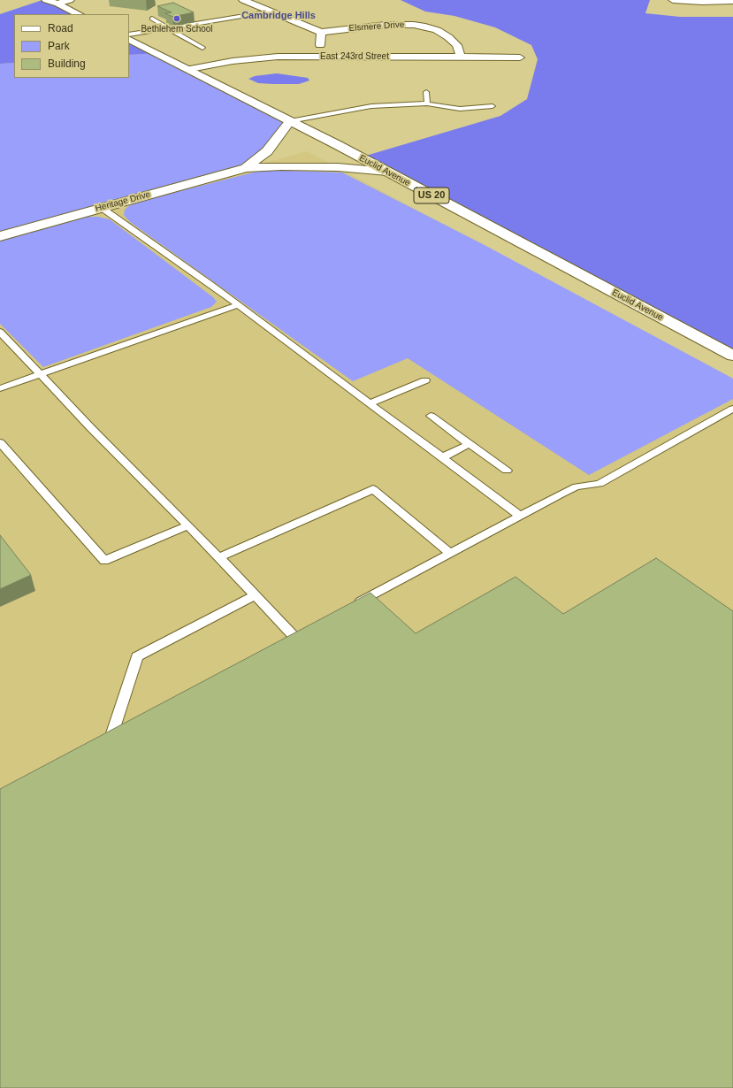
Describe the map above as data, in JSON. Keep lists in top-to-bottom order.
{
  "streets": {
    "street": [
      "Elsmere Drive",
      "East 243rd Street",
      "Euclid Avenue",
      "US 20",
      "Heritage Drive"
    ]
  },
  "crossings": [
    ["Elsmere Drive", "East 243rd Street"],
    ["East 243rd Street", "Euclid Avenue"],
    ["Euclid Avenue", "Heritage Drive"]
  ],
  "districts": ["Cambridge Hills"],
  "places": ["Bethlehem School"],
  "legend": ["Road", "Park", "Building"]
}
